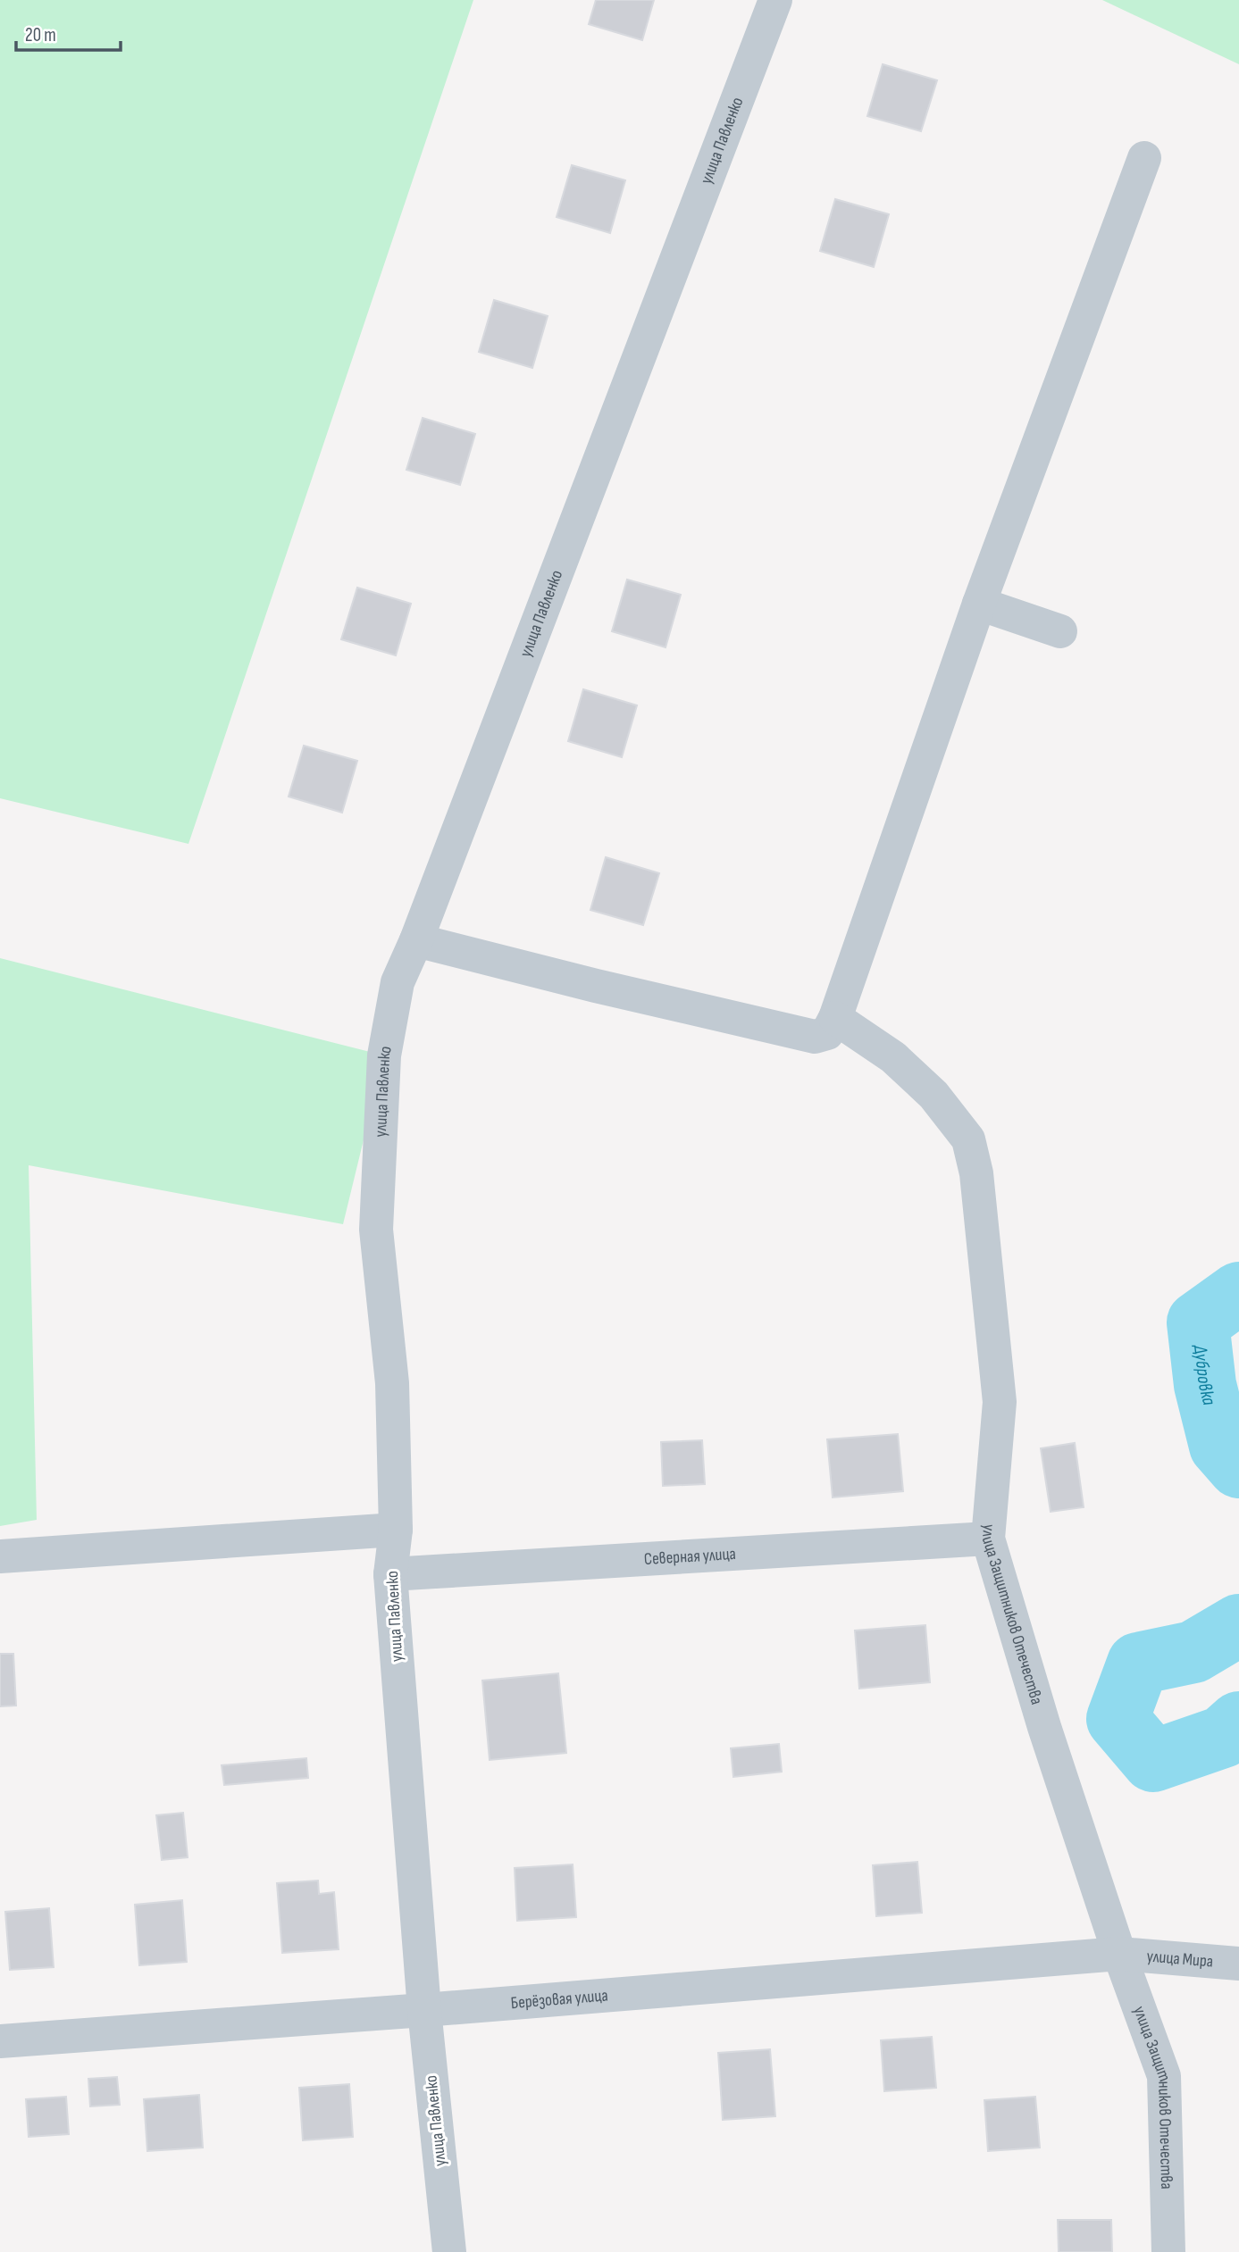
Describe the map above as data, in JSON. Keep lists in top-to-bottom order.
{
  "streets": {
    "street": [
      "улица Павленко",
      "Северная улица",
      "улица Защитников Отечества",
      "улица Мира",
      "Берёзовая улица"
    ]
  },
  "crossings": [
    ["улица Павленко", "Северная улица"],
    ["улица Павленко", "Берёзовая улица"],
    ["Северная улица", "улица Защитников Отечества"],
    ["улица Защитников Отечества", "улица Мира"],
    ["улица Защитников Отечества", "Берёзовая улица"],
    ["улица Мира", "Берёзовая улица"]
  ],
  "water": ["Дубровка"],
  "scale_bar": "20 m"
}
